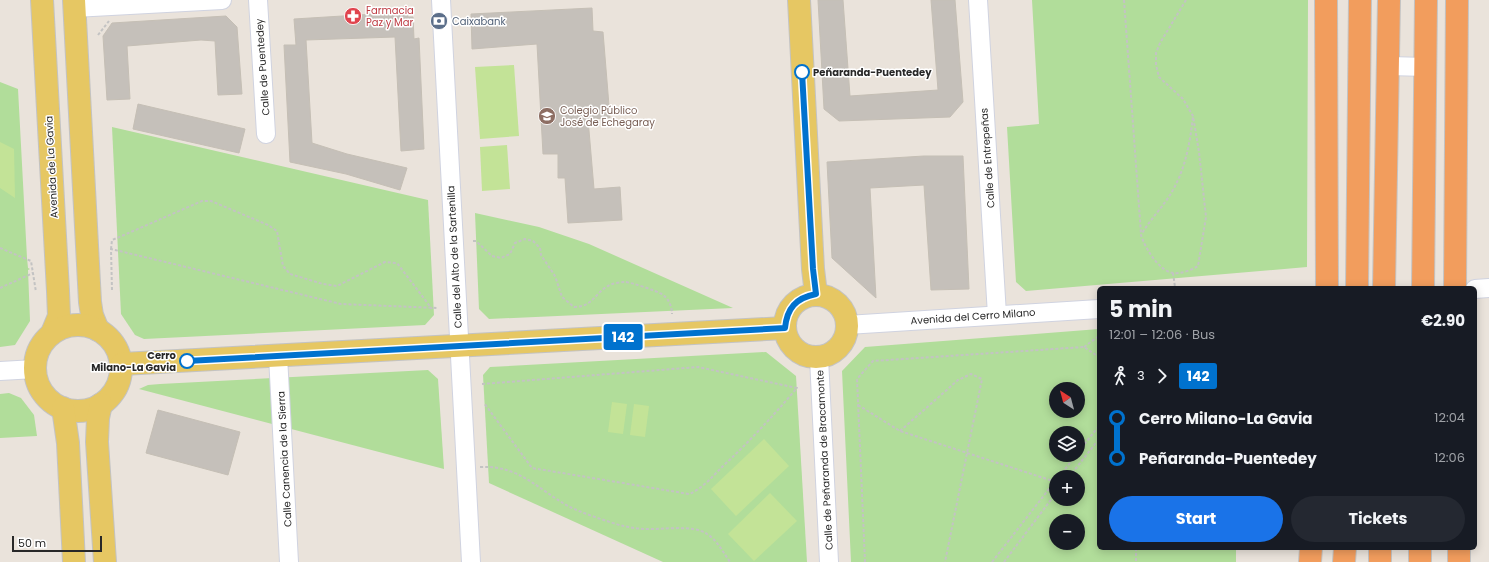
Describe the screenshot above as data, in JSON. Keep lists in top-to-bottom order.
{
  "streets": {
    "main road": ["Avenida de La Gavia"],
    "street": [
      "Calle de Puentedey",
      "Calle de Entrepeñas",
      "Calle del Alto de la Sartenilla",
      "Avenida del Cerro Milano",
      "Calle Canencia de la Sierra",
      "Calle de Peñaranda de Bracamonte"
    ]
  },
  "crossings": [
    ["Calle de Entrepeñas", "Avenida del Cerro Milano"],
    ["Avenida del Cerro Milano", "Calle de Peñaranda de Bracamonte"]
  ],
  "places": {
    "pharmacy": ["Farmacia Paz y Mar"],
    "bank": ["Caixabank"],
    "other": ["Peñaranda-Puentedey", "Cerro Milano-La Gavia"],
    "school or university": ["Colegio Público José de Echegaray"]
  },
  "lines": ["bus line 142"],
  "scale_bar": "50 m",
  "north": "top left",
  "page": {
    "on_map": "142",
    "heading": ["5 min", "12:01 – 12:06 · Bus", "€2.90"],
    "legs": ["3", "142"],
    "map_buttons": ["+", "−"],
    "list": [
      {
        "name": "Cerro Milano-La Gavia",
        "value": "12:04"
      },
      {
        "name": "Peñaranda-Puentedey",
        "value": "12:06"
      }
    ],
    "buttons": ["Start", "Tickets"],
    "scale": "50 m"
  }
}
